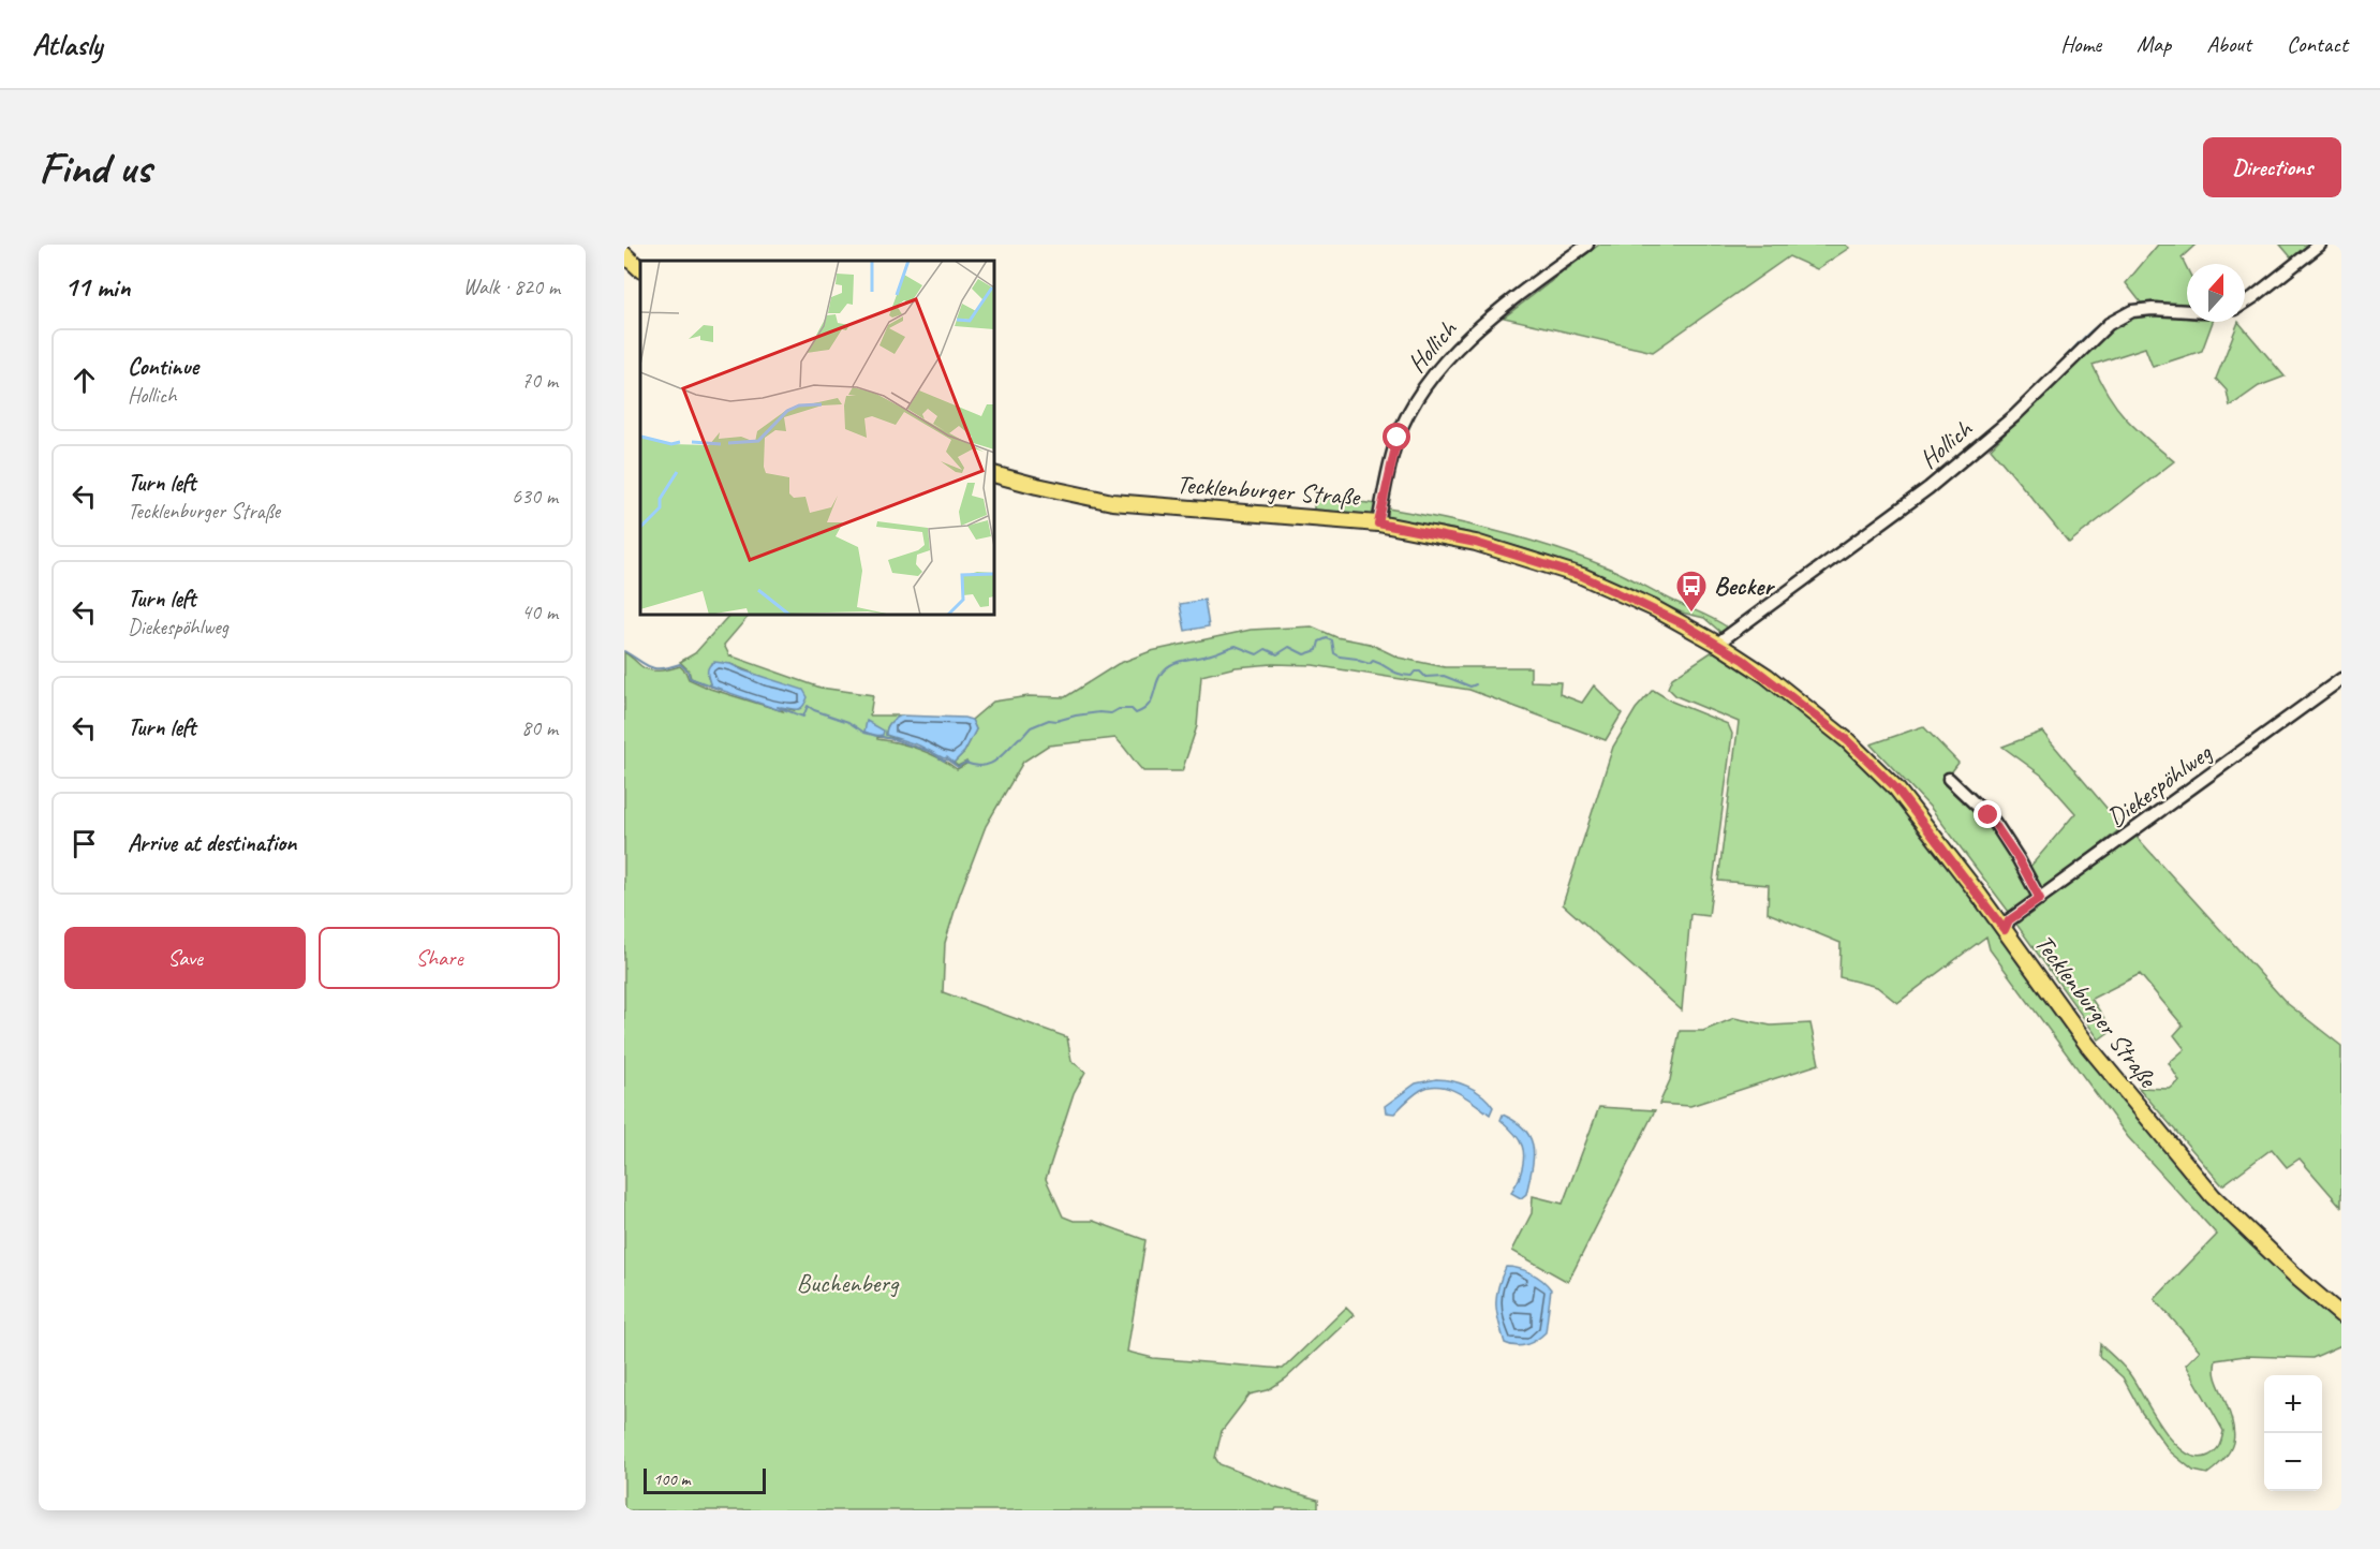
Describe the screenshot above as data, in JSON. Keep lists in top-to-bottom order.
{
  "streets": {
    "main road": ["Tecklenburger Straße"],
    "street": ["Hollich", "Diekespöhlweg"]
  },
  "crossings": [
    ["Hollich", "Tecklenburger Straße"],
    ["Tecklenburger Straße", "Diekespöhlweg"]
  ],
  "parks": ["Buchenberg"],
  "places": {
    "bus stop": ["Becker"]
  },
  "scale_bar": "100 m",
  "north": "top",
  "page": {
    "header": "Atlasly",
    "nav": [
      "Home",
      "Map",
      "About",
      "Contact"
    ],
    "buttons": [
      "Directions",
      ["Save", "Share"]
    ],
    "title": "Find us",
    "heading": ["11 min", "Walk · 820 m"],
    "list": [
      ["Continue", "Hollich", "70 m"],
      ["Turn left", "Tecklenburger Straße", "630 m"],
      ["Turn left", "Diekespöhlweg", "40 m"],
      ["Turn left", "80 m"],
      "Arrive at destination"
    ],
    "map_buttons": ["+", "−"],
    "scale": "100 m"
  }
}
